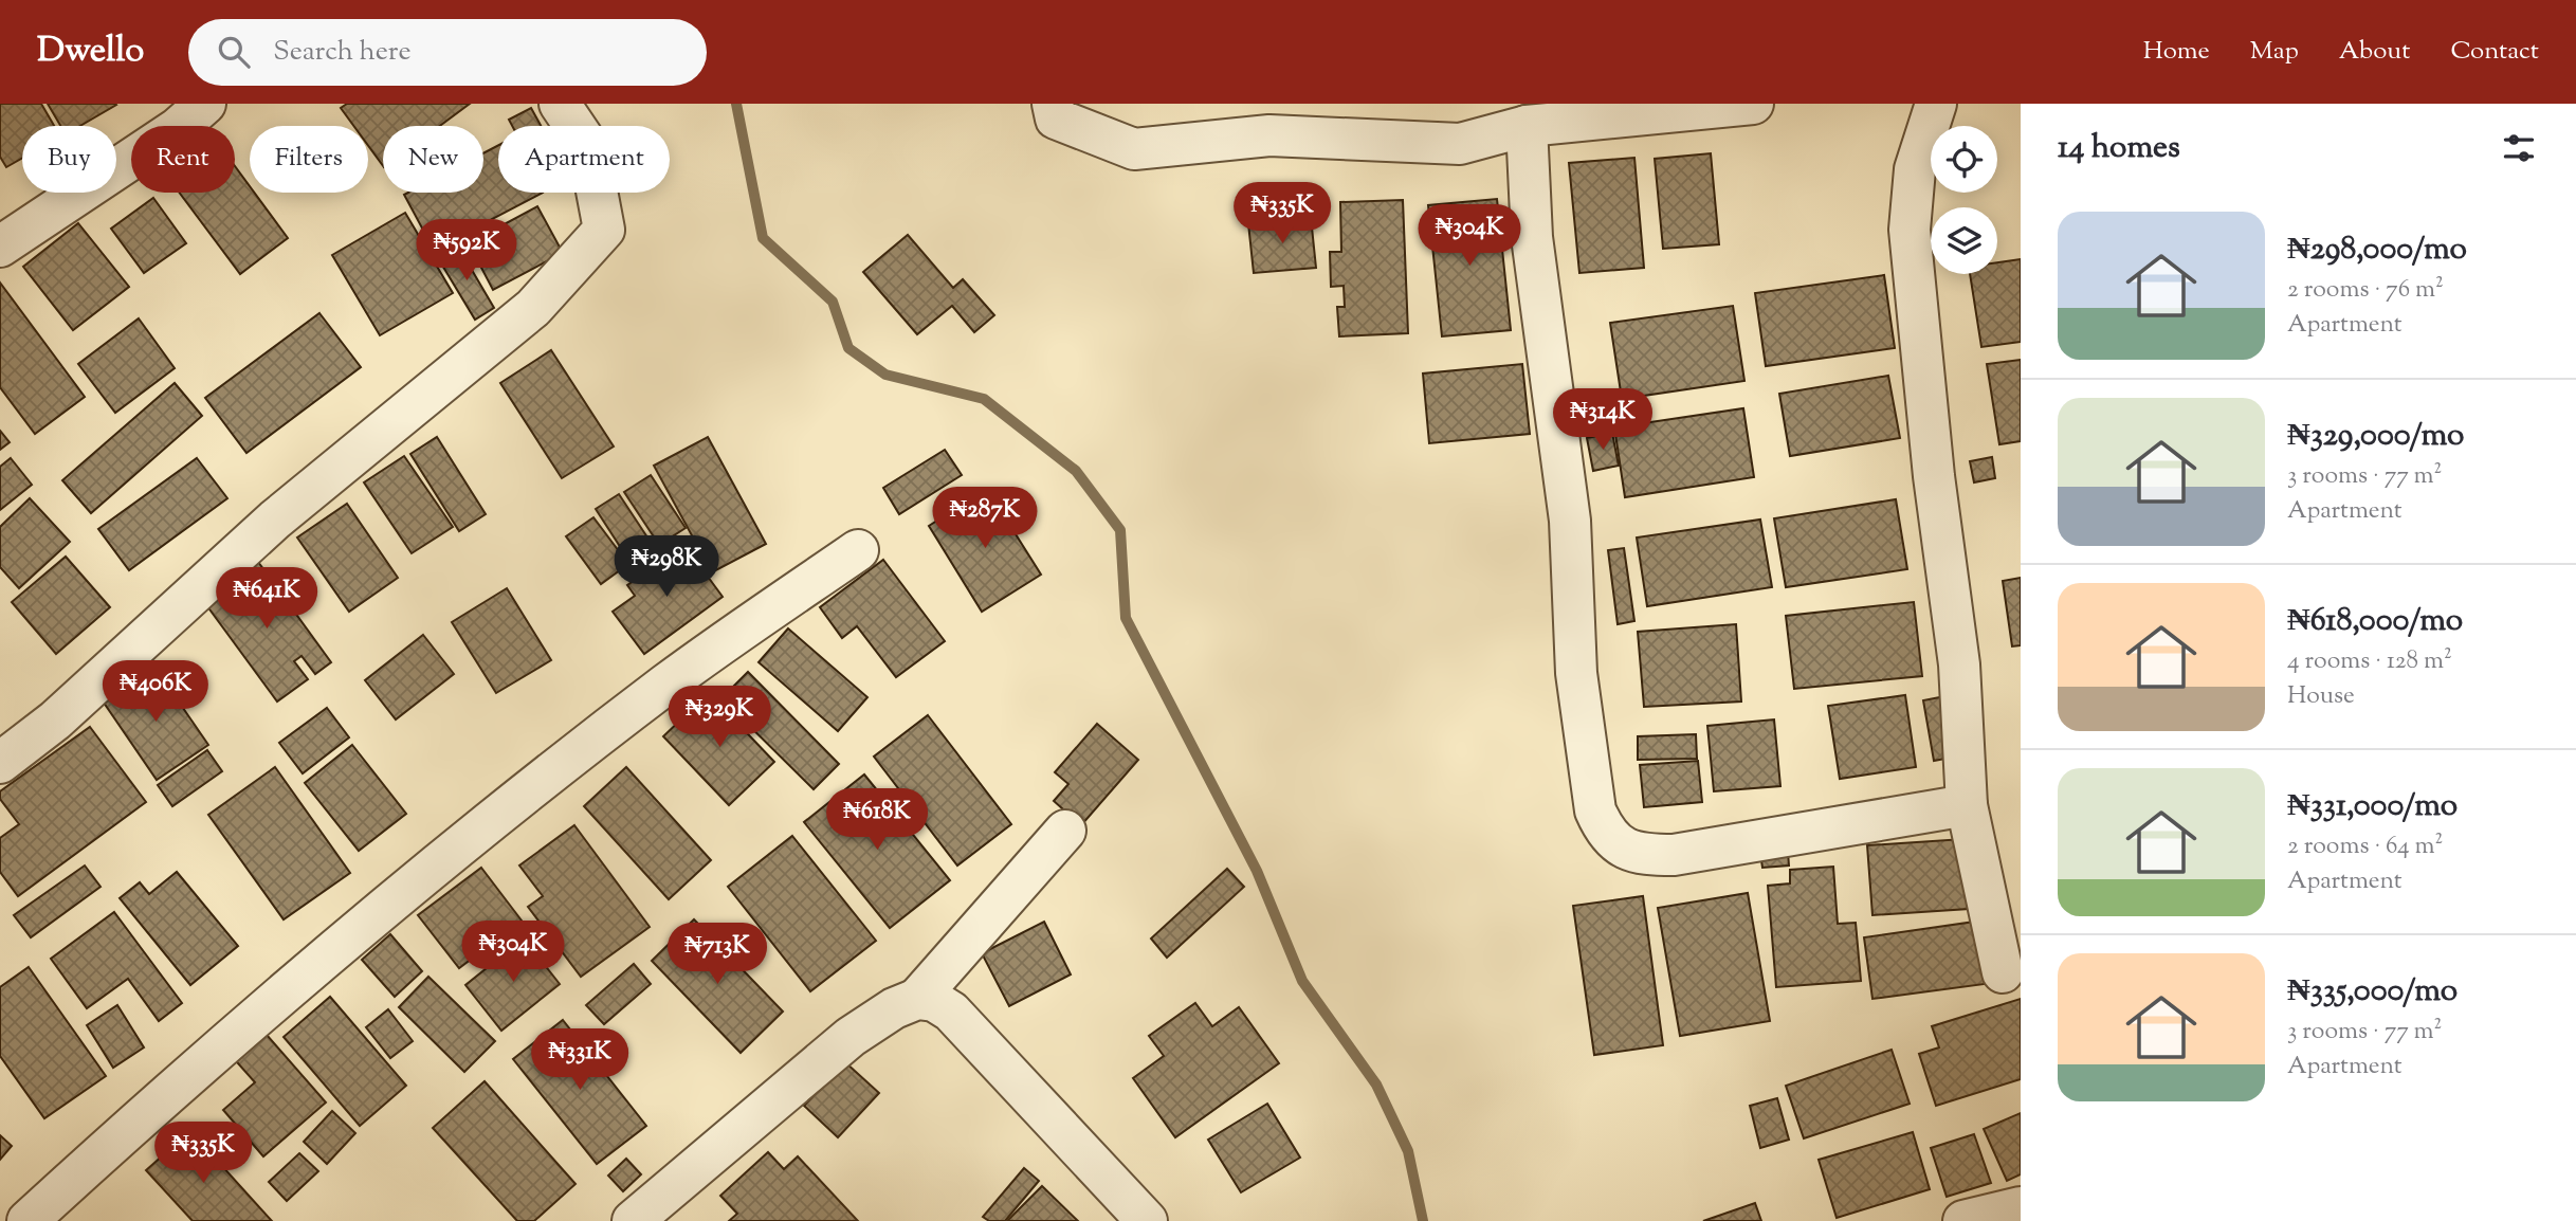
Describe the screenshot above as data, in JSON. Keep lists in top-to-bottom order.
{
  "page": {
    "header": "Dwello",
    "search": "Search here",
    "nav": [
      "Home",
      "Map",
      "About",
      "Contact"
    ],
    "heading": "14 homes",
    "chip": [
      "Buy",
      "Rent",
      "Filters",
      "New",
      "Apartment"
    ],
    "price": [
      "₦335K",
      "₦304K",
      "₦592K",
      "₦314K",
      "₦287K",
      "₦298K",
      "₦641K",
      "₦406K",
      "₦329K",
      "₦618K",
      "₦304K",
      "₦713K",
      "₦331K",
      "₦335K"
    ],
    "list": [
      {
        "name": "₦298,000/mo",
        "note": "2 rooms · 76 m² · Apartment"
      },
      {
        "name": "₦329,000/mo",
        "note": "3 rooms · 77 m² · Apartment"
      },
      {
        "name": "₦618,000/mo",
        "note": "4 rooms · 128 m² · House"
      },
      {
        "name": "₦331,000/mo",
        "note": "2 rooms · 64 m² · Apartment"
      },
      {
        "name": "₦335,000/mo",
        "note": "3 rooms · 77 m² · Apartment"
      }
    ]
  }
}
